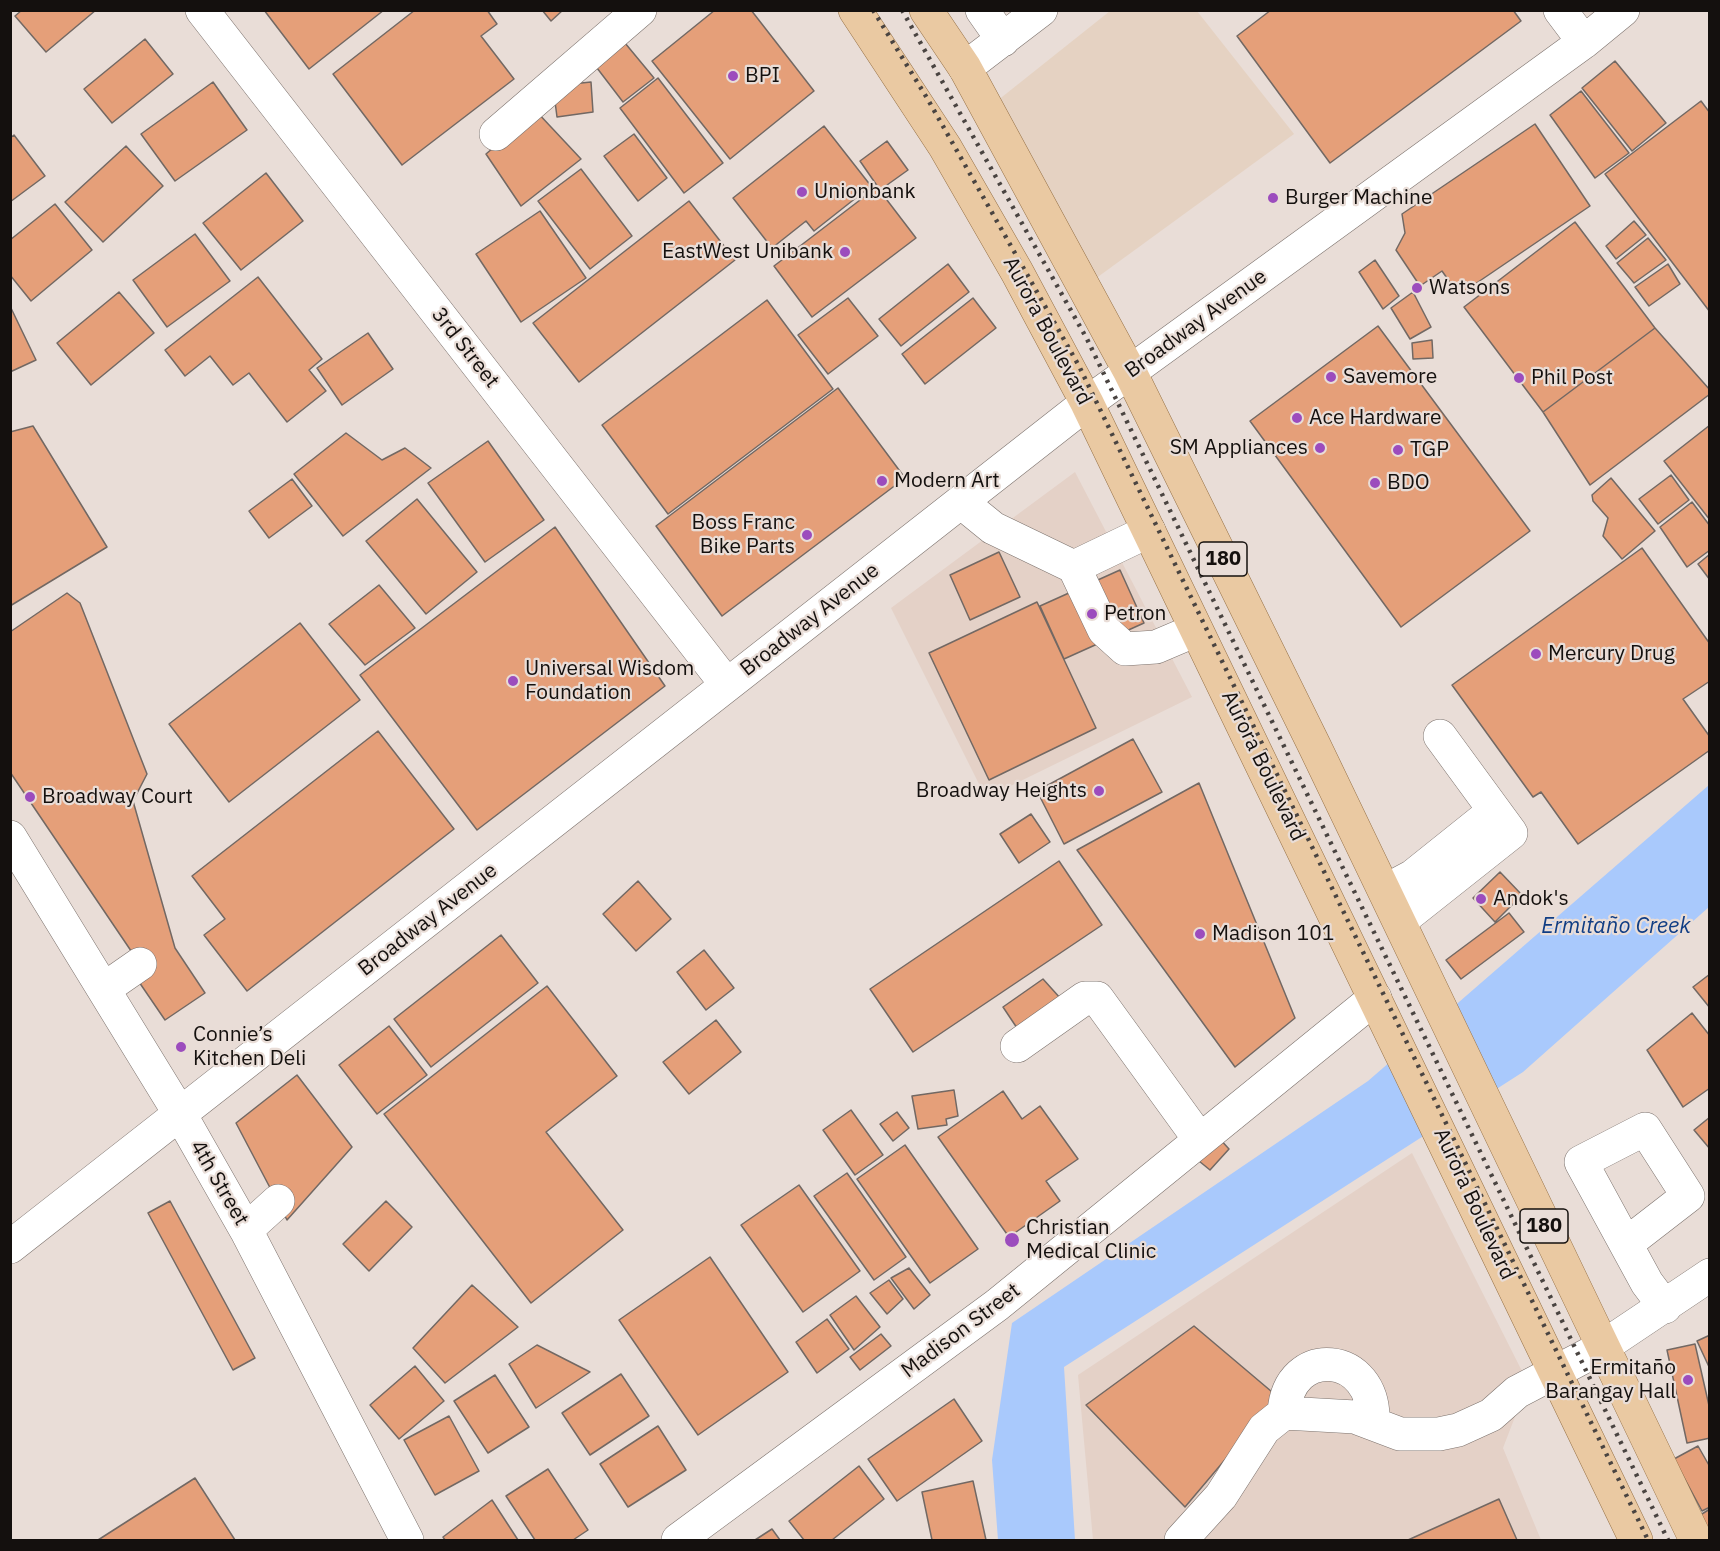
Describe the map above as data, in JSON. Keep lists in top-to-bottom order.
{
  "streets": {
    "main road": ["Aurora Boulevard", "180"],
    "street": [
      "Broadway Avenue",
      "3rd Street",
      "4th Street",
      "Madison Street"
    ]
  },
  "crossings": [
    ["Broadway Avenue", "Aurora Boulevard"],
    ["Broadway Avenue", "3rd Street"],
    ["Broadway Avenue", "180"],
    ["Broadway Avenue", "4th Street"],
    ["Aurora Boulevard", "Madison Street"]
  ],
  "water": ["Ermitaño Creek"],
  "places": [
    "BPI",
    "Unionbank",
    "Burger Machine",
    "EastWest Unibank",
    "Watsons",
    "Savemore",
    "Phil Post",
    "Ace Hardware",
    "SM Appliances",
    "TGP",
    "Modern Art",
    "BDO",
    "Boss Franc Bike Parts",
    "Petron",
    "Mercury Drug",
    "Universal Wisdom Foundation",
    "Broadway Heights",
    "Broadway Court",
    "Andok's",
    "Madison 101",
    "Connie’s Kitchen Deli",
    "Christian Medical Clinic",
    "Ermitaño Barangay Hall"
  ]
}
